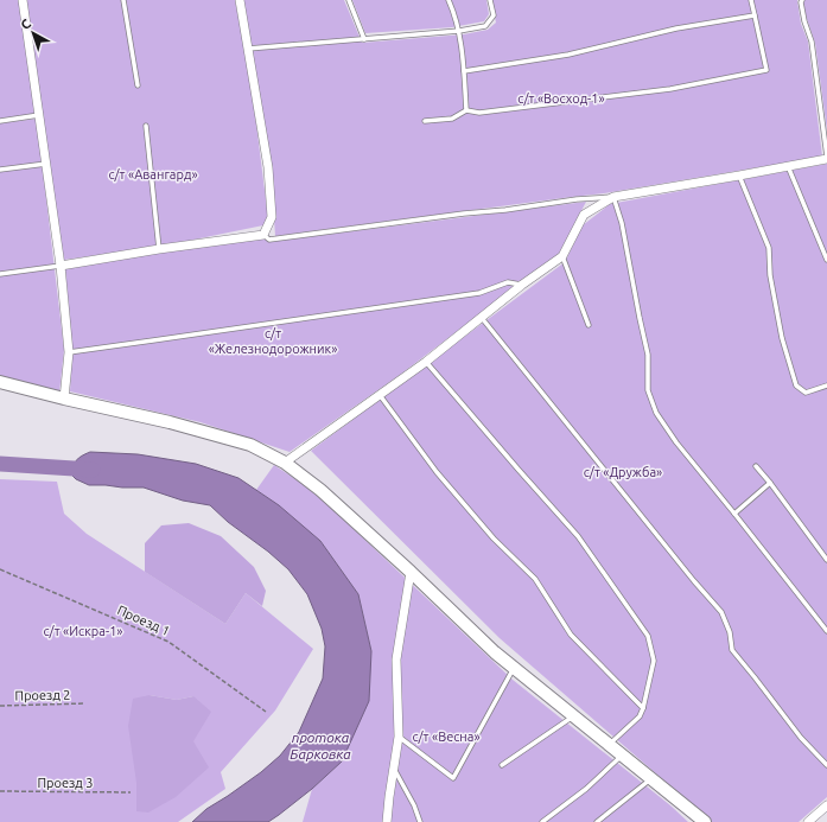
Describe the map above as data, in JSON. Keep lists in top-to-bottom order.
{
  "streets": {
    "path": ["Проезд 1", "Проезд 2", "Проезд 3"]
  },
  "water": ["протока Барковка"],
  "parks": [
    "с/т «Восход-1»",
    "с/т «Авангард»",
    "с/т «Железнодорожник»",
    "с/т «Дружба»",
    "с/т «Искра-1»",
    "с/т «Весна»"
  ],
  "north": "top left"
}
